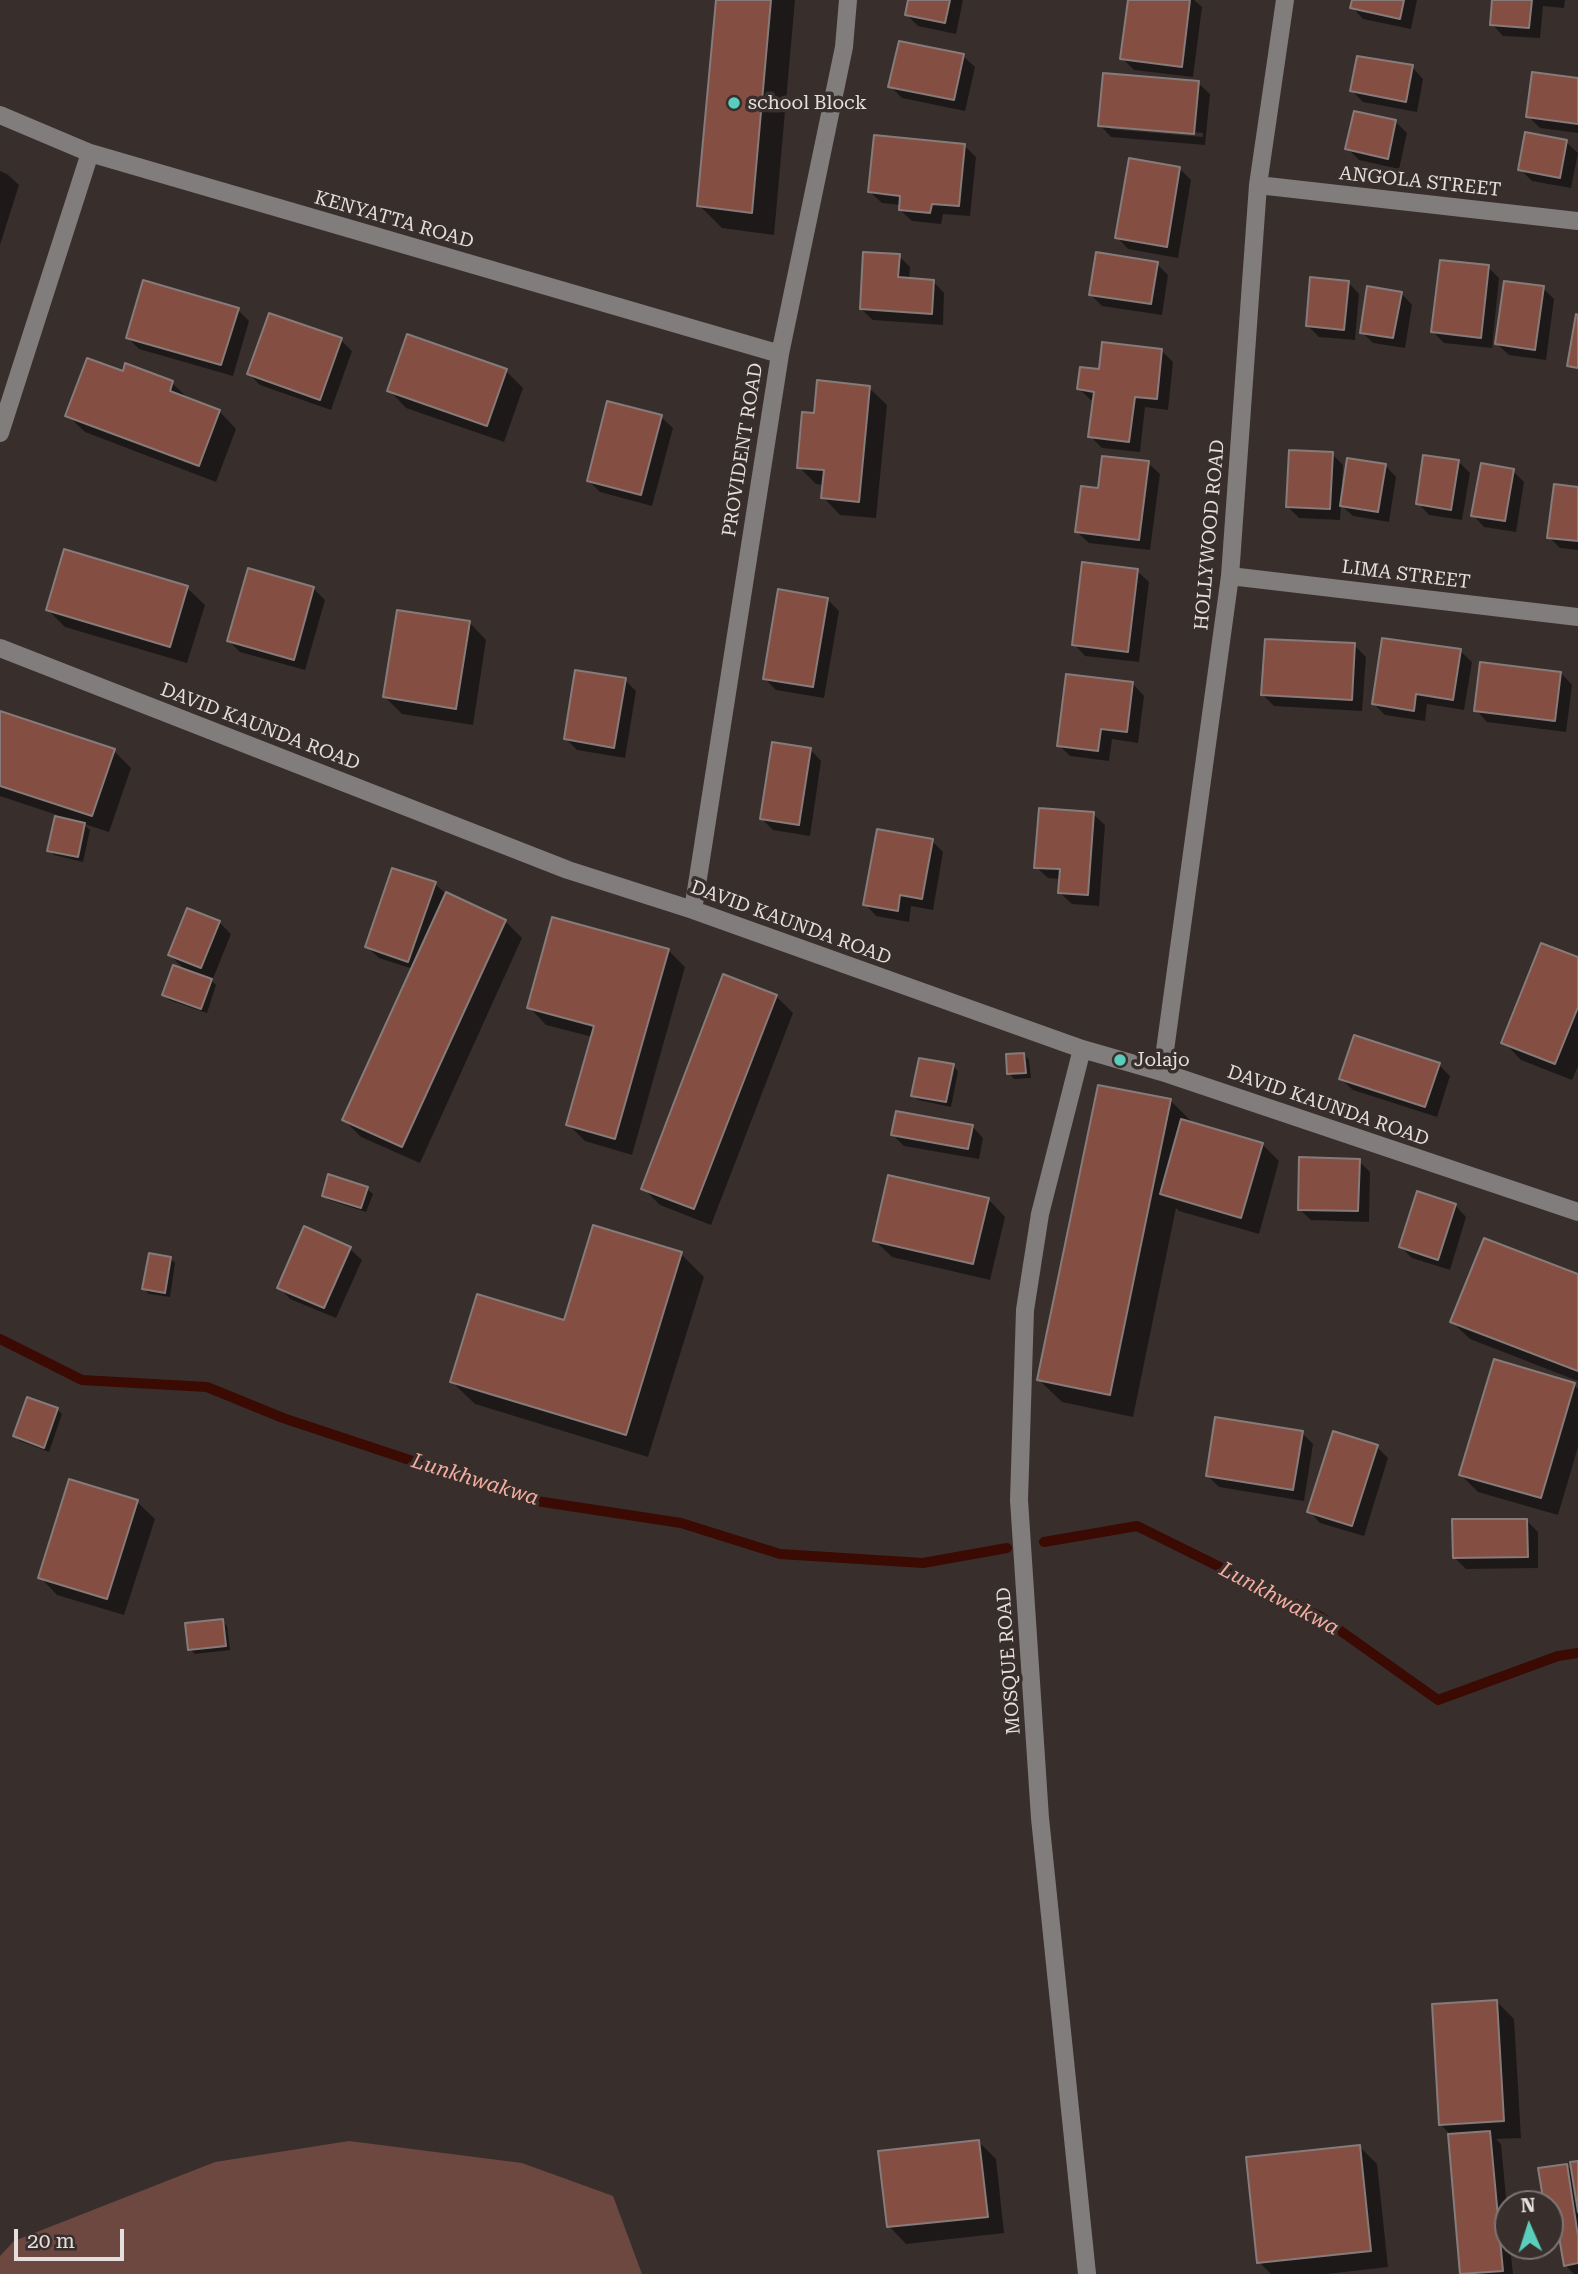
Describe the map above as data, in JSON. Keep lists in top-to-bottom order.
{
  "streets": {
    "street": [
      "ANGOLA STREET",
      "KENYATTA ROAD",
      "PROVIDENT ROAD",
      "HOLLYWOOD ROAD",
      "LIMA STREET",
      "DAVID KAUNDA ROAD",
      "MOSQUE ROAD"
    ]
  },
  "crossings": [
    ["ANGOLA STREET", "HOLLYWOOD ROAD"],
    ["KENYATTA ROAD", "PROVIDENT ROAD"],
    ["PROVIDENT ROAD", "DAVID KAUNDA ROAD"],
    ["HOLLYWOOD ROAD", "LIMA STREET"],
    ["HOLLYWOOD ROAD", "DAVID KAUNDA ROAD"],
    ["DAVID KAUNDA ROAD", "MOSQUE ROAD"]
  ],
  "water": ["Lunkhwakwa"],
  "places": ["school Block", "Jolajo"],
  "scale_bar": "20 m",
  "north": "top"
}
